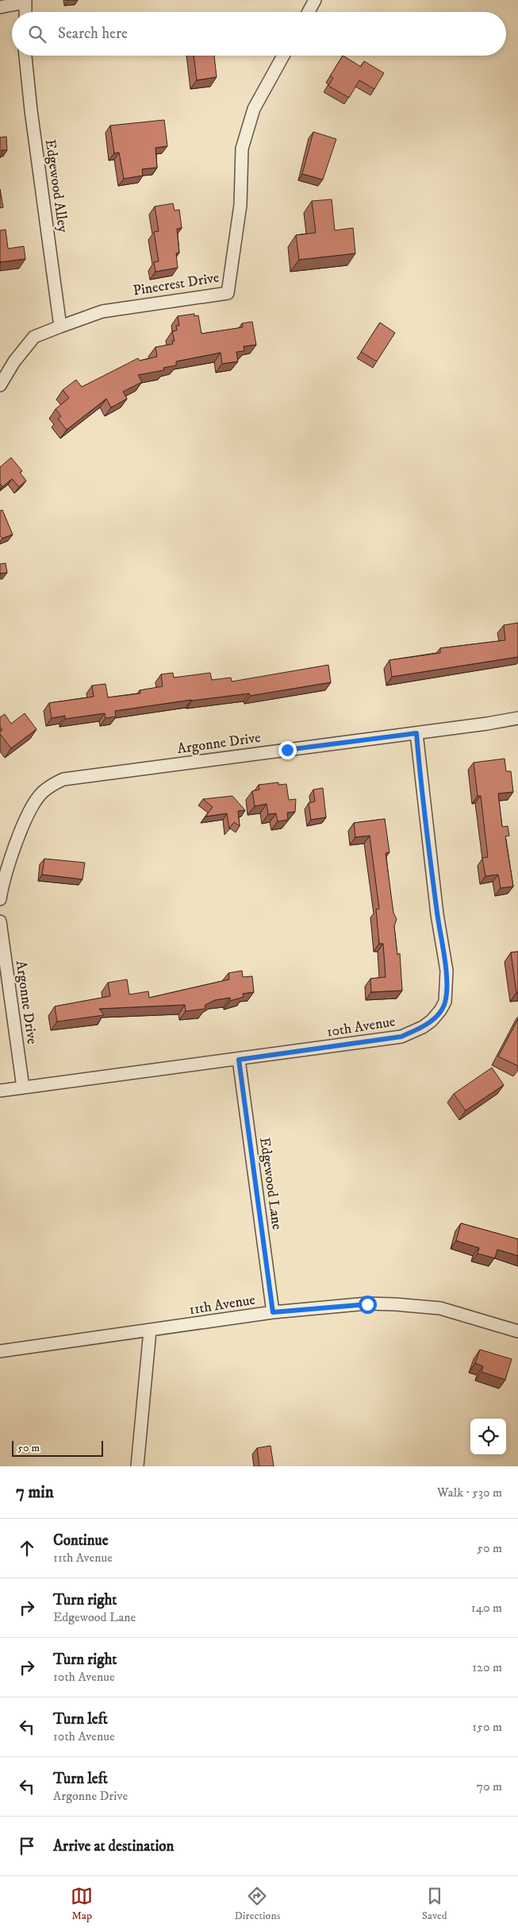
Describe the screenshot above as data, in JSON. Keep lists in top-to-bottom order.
{
  "streets": {
    "street": [
      "Edgewood Alley",
      "Pinecrest Drive",
      "Argonne Drive",
      "10th Avenue",
      "Edgewood Lane",
      "11th Avenue"
    ]
  },
  "crossings": [
    ["Edgewood Alley", "Pinecrest Drive"],
    ["Argonne Drive", "10th Avenue"],
    ["10th Avenue", "Edgewood Lane"],
    ["Edgewood Lane", "11th Avenue"]
  ],
  "scale_bar": "50 m",
  "page": {
    "search": "Search here",
    "scale": "50 m",
    "heading": ["7 min", "Walk · 530 m"],
    "list": [
      ["Continue", "11th Avenue", "50 m"],
      ["Turn right", "Edgewood Lane", "140 m"],
      ["Turn right", "10th Avenue", "120 m"],
      ["Turn left", "10th Avenue", "150 m"],
      ["Turn left", "Argonne Drive", "70 m"],
      "Arrive at destination"
    ],
    "nav": ["Map", "Directions", "Saved"]
  }
}
